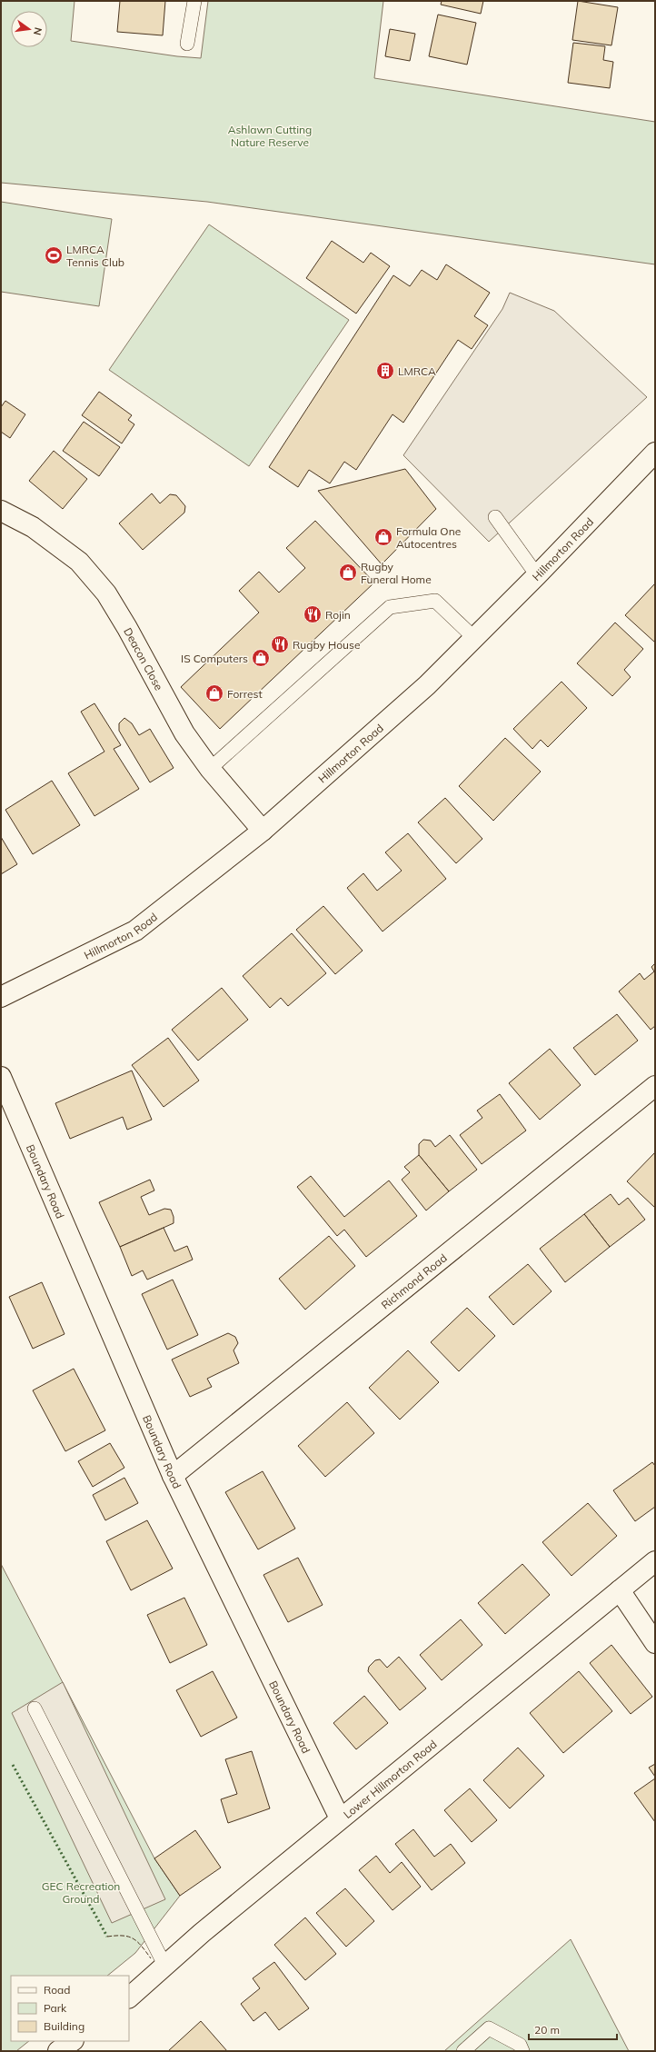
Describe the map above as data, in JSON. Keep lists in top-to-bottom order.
{
  "streets": {
    "main road": [
      "Hillmorton Road",
      "Deacon Close",
      "Boundary Road",
      "Richmond Road",
      "Lower Hillmorton Road"
    ]
  },
  "crossings": [
    ["Hillmorton Road", "Deacon Close"],
    ["Boundary Road", "Richmond Road"],
    ["Boundary Road", "Lower Hillmorton Road"]
  ],
  "parks": ["Ashlawn Cutting Nature Reserve", "GEC Recreation Ground"],
  "places": {
    "sports": ["LMRCA Tennis Club"],
    "building": ["LMRCA"],
    "shop": [
      "Formula One Autocentres",
      "Rugby Funeral Home",
      "IS Computers",
      "Forrest"
    ],
    "restaurant": ["Rojin", "Rugby House"]
  },
  "legend": ["Road", "Park", "Building"],
  "scale_bar": "20 m",
  "north": "right"
}
